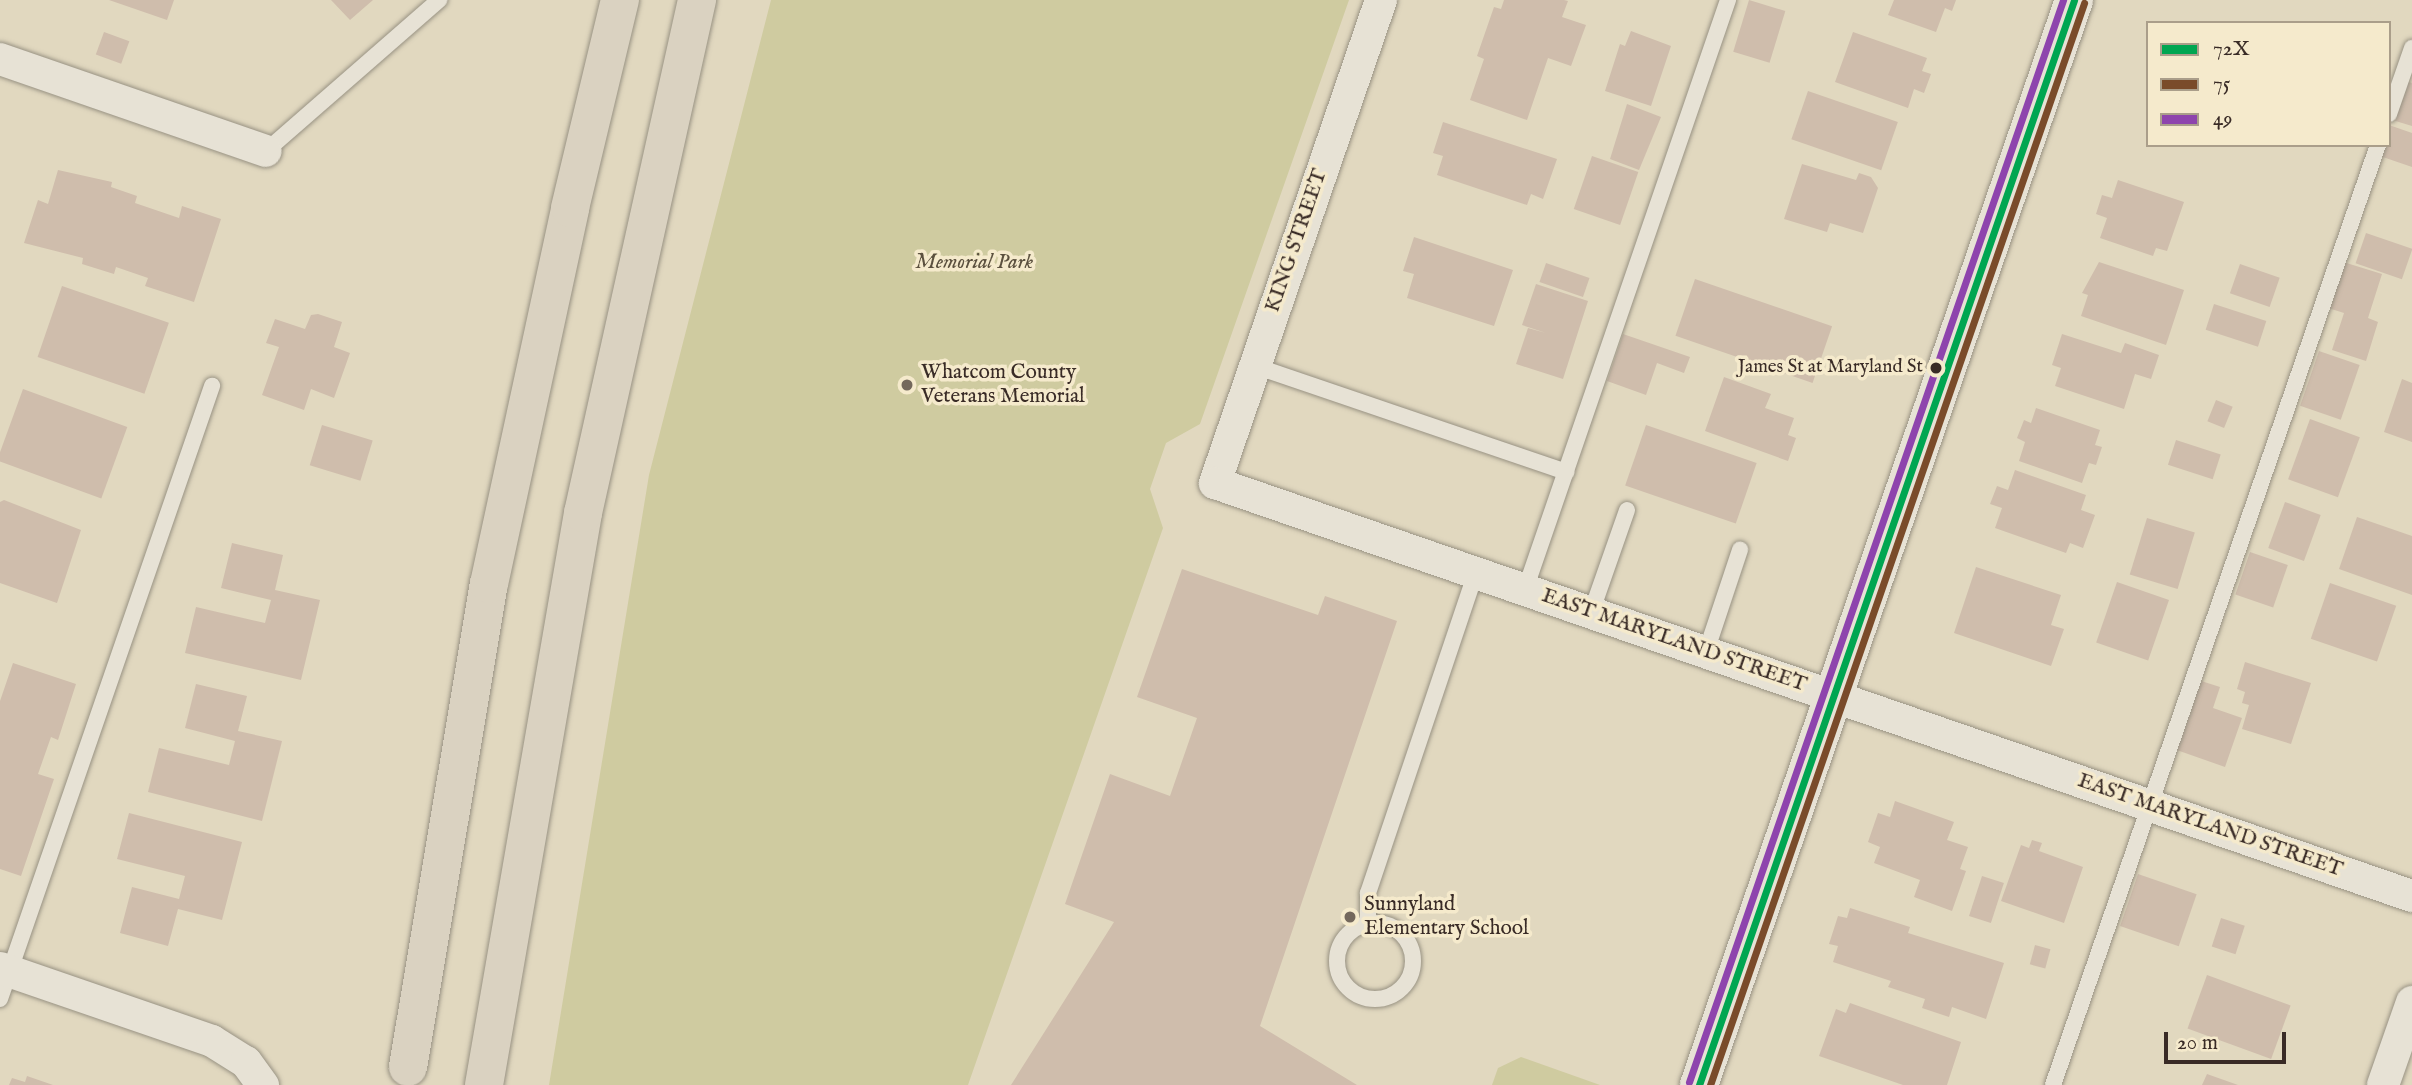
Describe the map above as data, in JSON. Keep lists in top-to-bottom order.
{
  "streets": {
    "street": ["KING STREET", "EAST MARYLAND STREET"]
  },
  "crossings": [
    ["KING STREET", "EAST MARYLAND STREET"]
  ],
  "parks": ["Memorial Park"],
  "places": ["James St at Maryland St", "Whatcom County Veterans Memorial", "Sunnyland Elementary School"],
  "lines": ["transit line 72X", "transit line 49", "transit line 75"],
  "legend": ["72X", "75", "49"],
  "scale_bar": "20 m"
}
